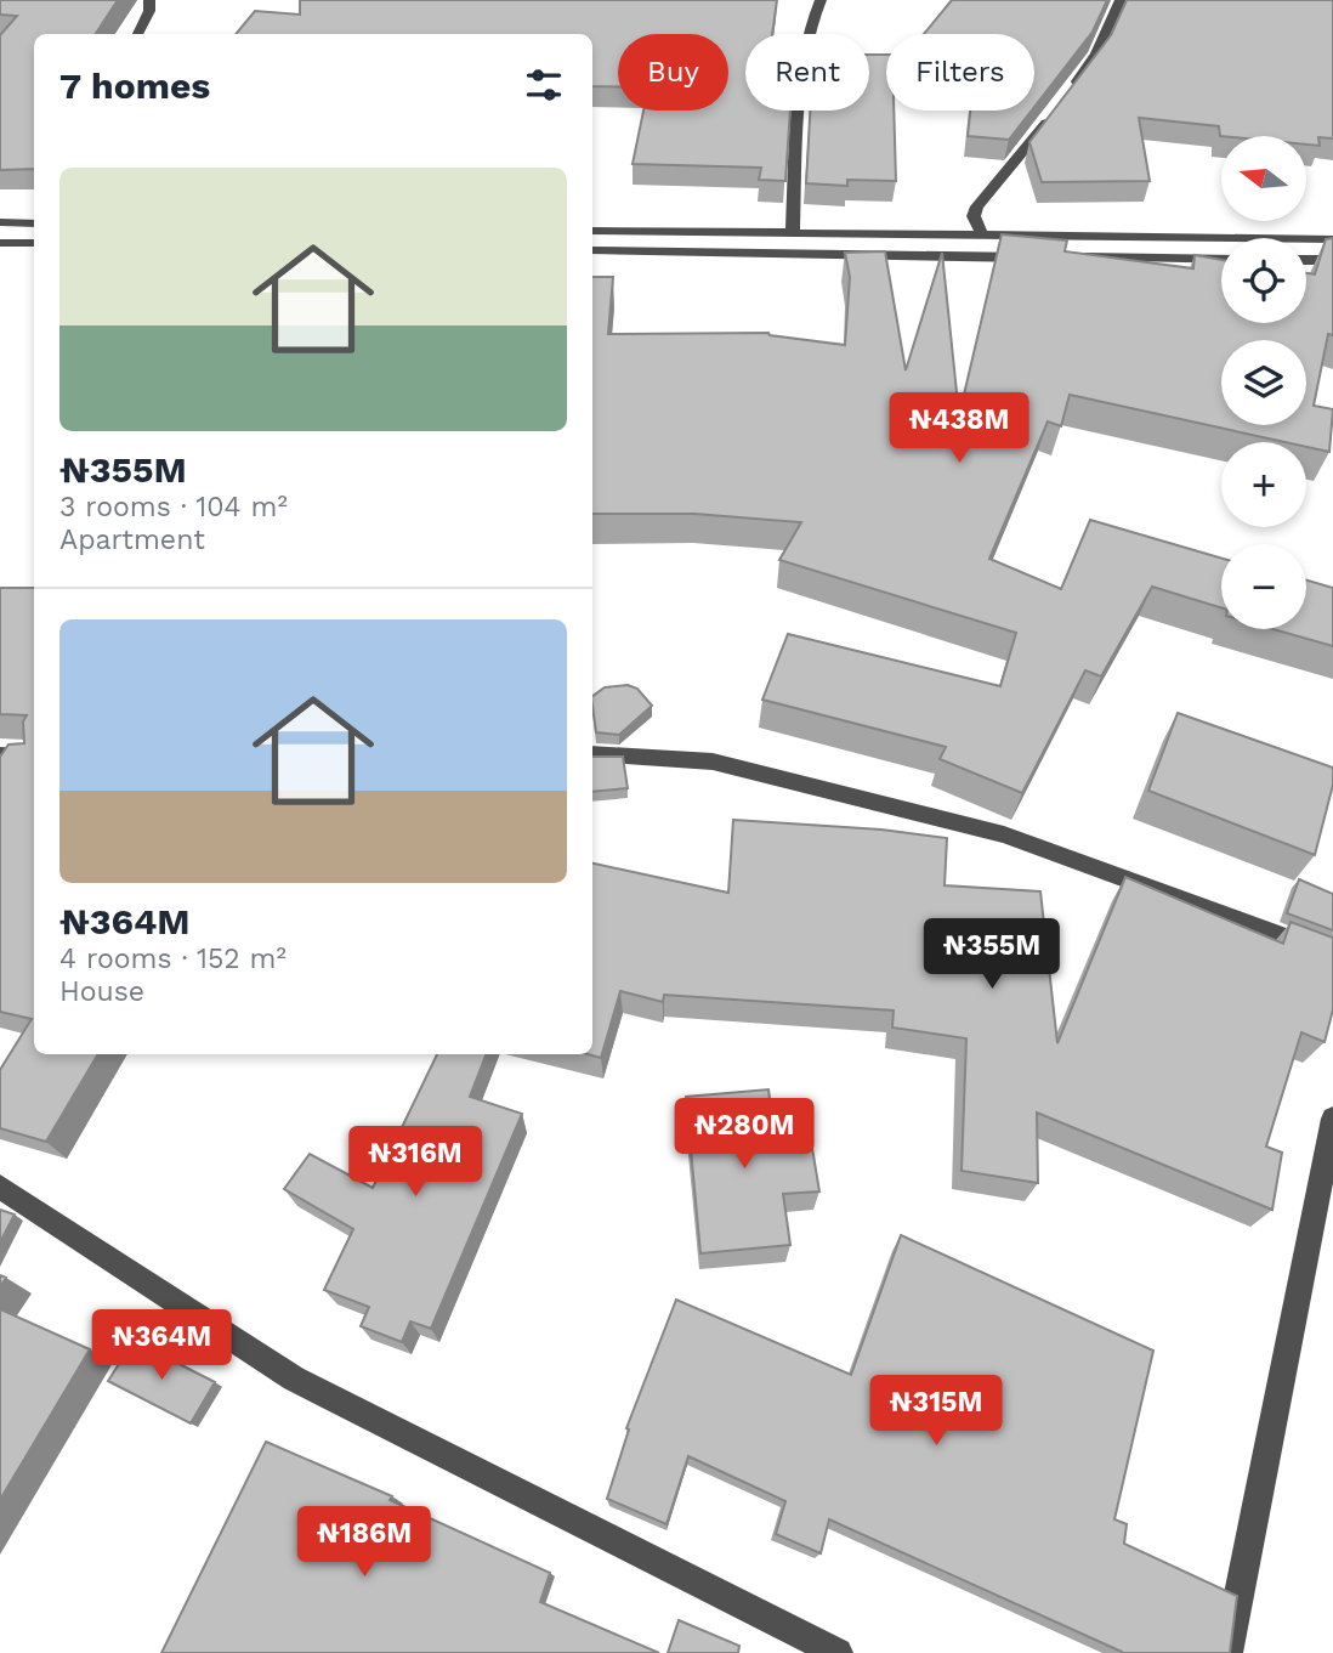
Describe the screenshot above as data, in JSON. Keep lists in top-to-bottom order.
{
  "north": "left",
  "page": {
    "chip": ["Buy", "Rent", "Filters"],
    "heading": "7 homes",
    "map_buttons": ["+", "−"],
    "list": [
      {
        "name": "₦355M",
        "note": "3 rooms · 104 m² · Apartment"
      },
      {
        "name": "₦364M",
        "note": "4 rooms · 152 m² · House"
      }
    ],
    "price": [
      "₦438M",
      "₦355M",
      "₦280M",
      "₦316M",
      "₦364M",
      "₦315M",
      "₦186M"
    ]
  }
}
